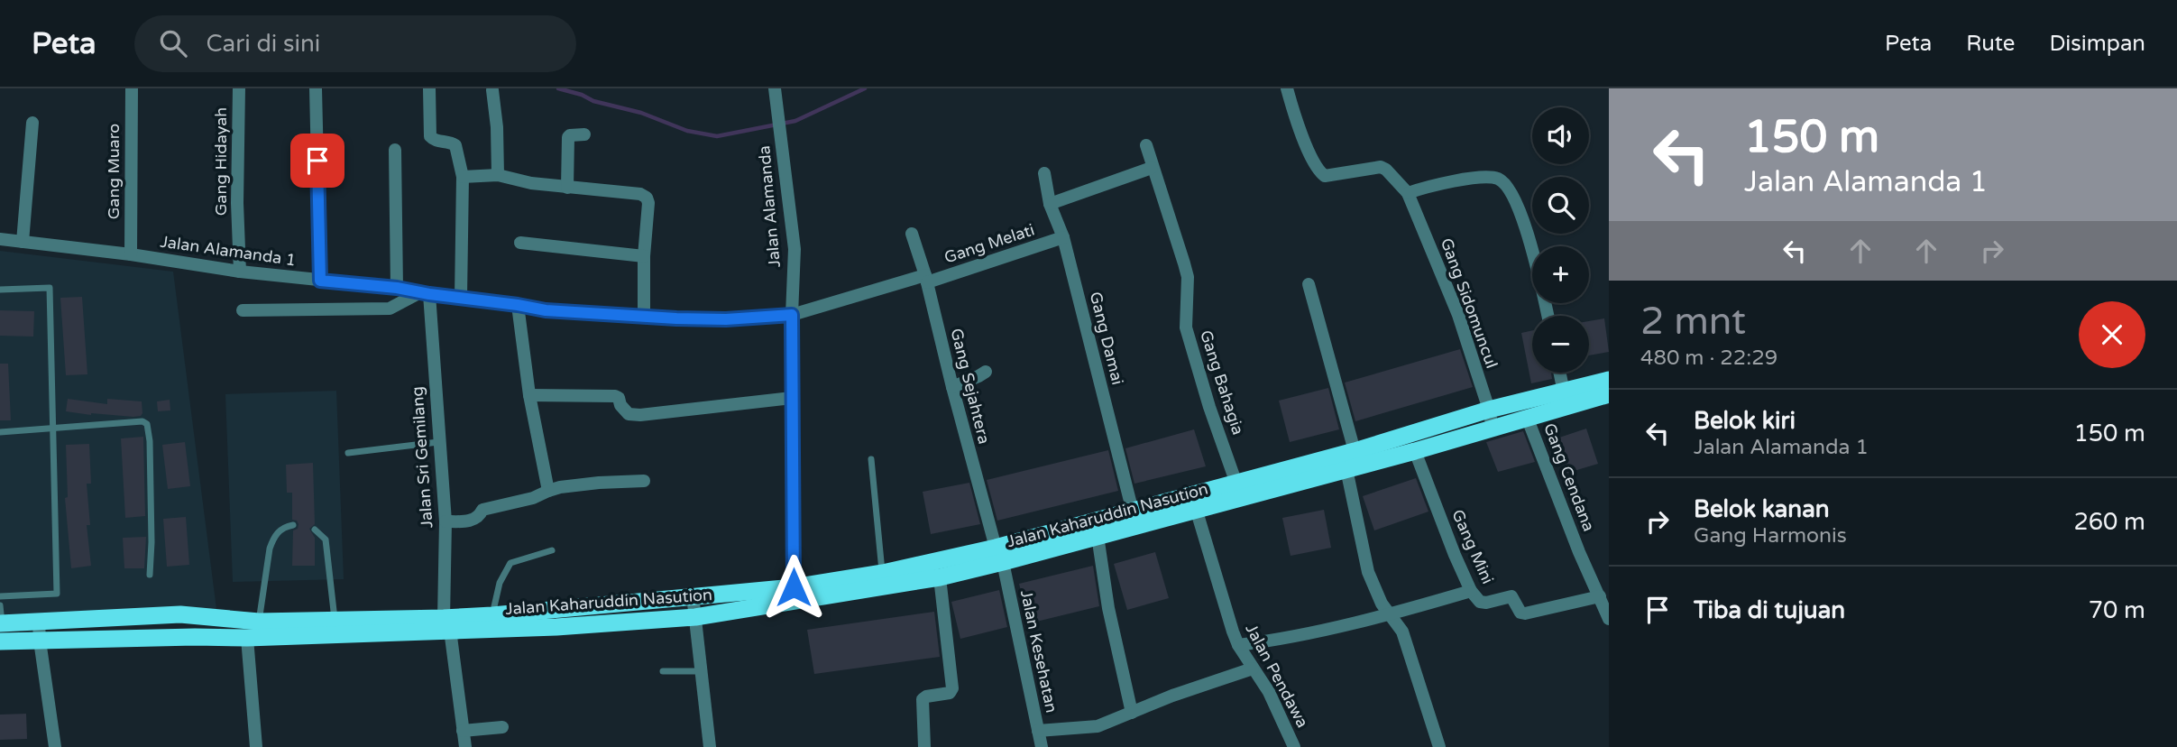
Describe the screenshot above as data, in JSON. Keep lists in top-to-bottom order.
{
  "streets": {
    "highway": ["Jalan Kaharuddin Nasution"],
    "street": [
      "Gang Hidayah",
      "Gang Muaro",
      "Jalan Alamanda",
      "Gang Melati",
      "Jalan Alamanda 1",
      "Gang Sidomuncul",
      "Gang Damai",
      "Gang Bahagia",
      "Gang Sejahtera",
      "Jalan Sri Gemilang",
      "Gang Cendana",
      "Gang Mini",
      "Jalan Kesehatan",
      "Jalan Pendawa"
    ]
  },
  "crossings": [
    ["Gang Hidayah", "Jalan Alamanda 1"],
    ["Gang Muaro", "Jalan Alamanda 1"],
    ["Jalan Alamanda", "Gang Melati"],
    ["Jalan Alamanda", "Jalan Alamanda 1"],
    ["Jalan Alamanda", "Jalan Kaharuddin Nasution"],
    ["Gang Melati", "Jalan Alamanda 1"],
    ["Gang Melati", "Gang Damai"],
    ["Gang Melati", "Gang Sejahtera"],
    ["Jalan Alamanda 1", "Jalan Sri Gemilang"],
    ["Gang Sidomuncul", "Jalan Kaharuddin Nasution"],
    ["Gang Damai", "Jalan Kaharuddin Nasution"],
    ["Gang Bahagia", "Jalan Kaharuddin Nasution"],
    ["Gang Sejahtera", "Jalan Kaharuddin Nasution"],
    ["Gang Sejahtera", "Jalan Kesehatan"],
    ["Jalan Sri Gemilang", "Jalan Kaharuddin Nasution"],
    ["Gang Cendana", "Jalan Kaharuddin Nasution"],
    ["Gang Cendana", "Gang Mini"],
    ["Jalan Kaharuddin Nasution", "Gang Mini"],
    ["Jalan Kaharuddin Nasution", "Jalan Kesehatan"],
    ["Jalan Kaharuddin Nasution", "Jalan Pendawa"]
  ],
  "page": {
    "header": "Peta",
    "search": "Cari di sini",
    "nav": ["Peta", "Rute", "Disimpan"],
    "turn": ["150 m", "Jalan Alamanda 1"],
    "map_buttons": ["+", "−"],
    "heading": ["2 mnt", "480 m · 22:29"],
    "list": [
      {
        "name": "Belok kiri",
        "note": "Jalan Alamanda 1",
        "value": "150 m"
      },
      {
        "name": "Belok kanan",
        "note": "Gang Harmonis",
        "value": "260 m"
      },
      {
        "name": "Tiba di tujuan",
        "value": "70 m"
      }
    ]
  }
}
